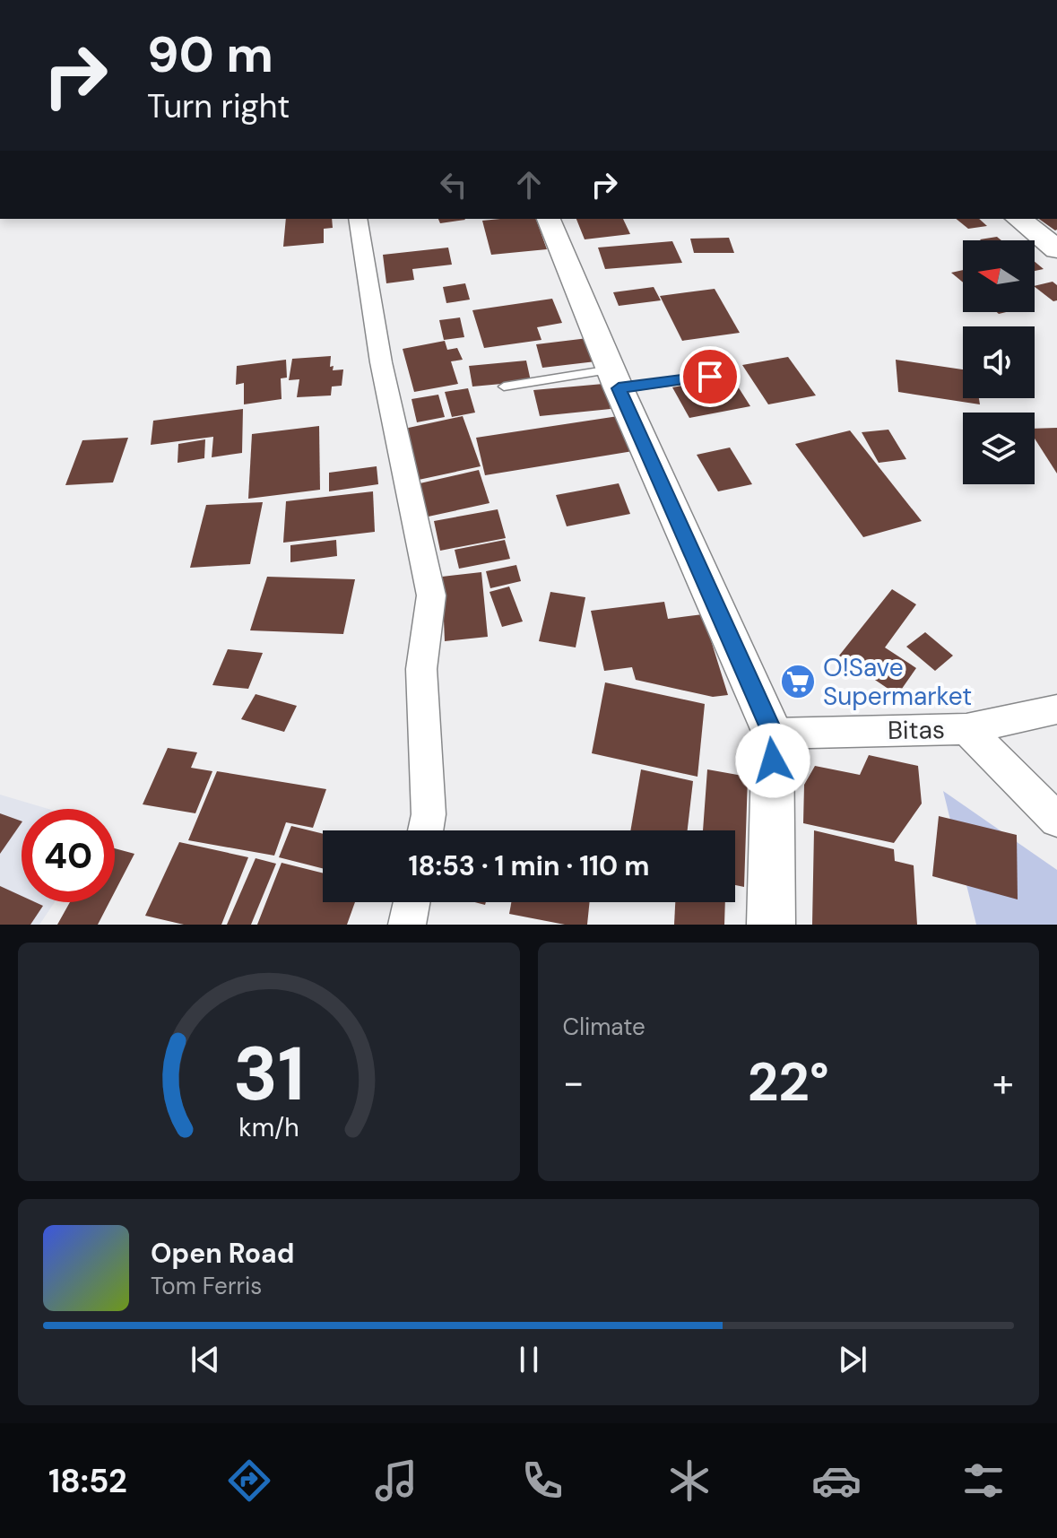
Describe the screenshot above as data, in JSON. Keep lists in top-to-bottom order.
{
  "streets": {
    "street": ["Bitas"]
  },
  "places": {
    "supermarket": ["O!Save Supermarket"]
  },
  "north": "left",
  "page": {
    "turn": ["90 m", "Turn right"],
    "limit": "40",
    "trip": "18:53 · 1 min · 110 m",
    "tile": "Climate",
    "heat": ["−", "22°", "+"],
    "song": ["Open Road", "Tom Ferris"],
    "tabs": "18:52",
    "gauge": ["31", "km/h"]
  }
}
